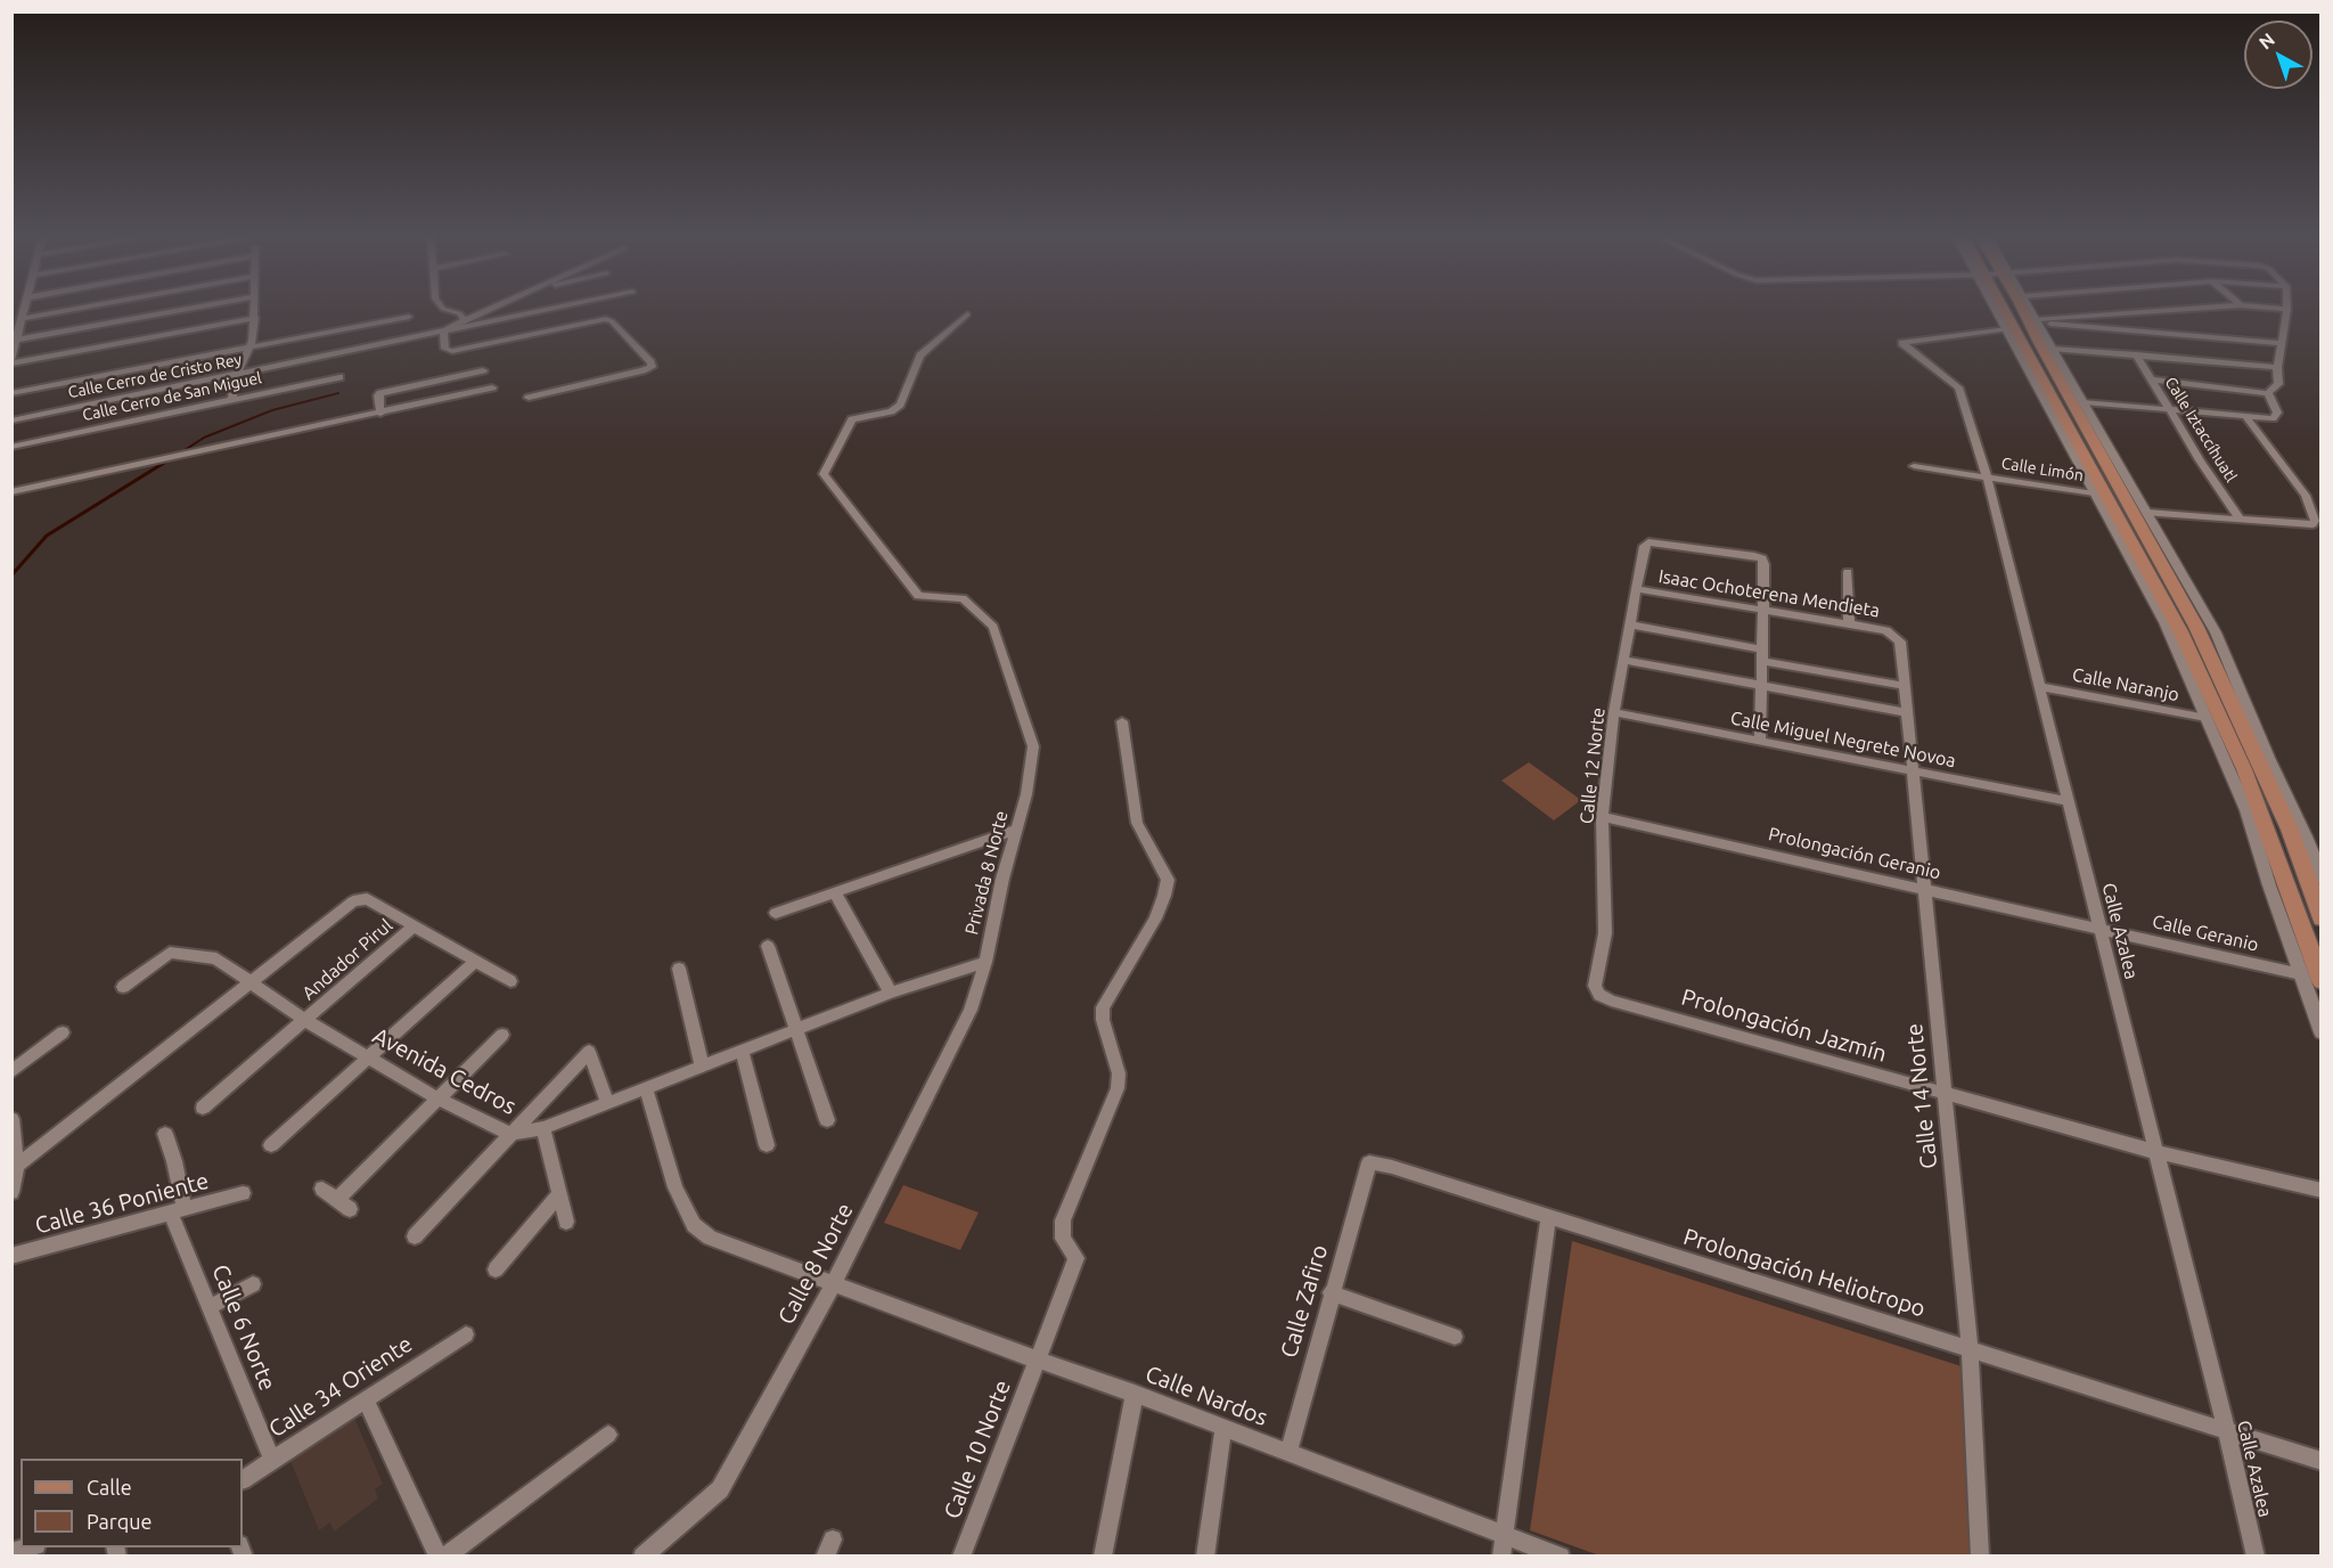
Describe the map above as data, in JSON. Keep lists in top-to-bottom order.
{
  "streets": {
    "street": [
      "Calle Cerro de Cristo Rey",
      "Calle Cerro de San Miguel",
      "Calle Iztaccíhuatl",
      "Calle Limón",
      "Isaac Ochoterena Mendieta",
      "Calle Naranjo",
      "Calle Miguel Negrete Novoa",
      "Calle 12 Norte",
      "Prolongación Geranio",
      "Privada 8 Norte",
      "Calle Azalea",
      "Calle Geranio",
      "Andador Pirul",
      "Prolongación Jazmín",
      "Avenida Cedros",
      "Calle 14 Norte",
      "Calle 36 Poniente",
      "Calle 8 Norte",
      "Prolongación Heliotropo",
      "Calle Zafiro",
      "Calle 6 Norte",
      "Calle 34 Oriente",
      "Calle Nardos",
      "Calle 10 Norte"
    ]
  },
  "crossings": [
    ["Calle Limón", "Calle Azalea"],
    ["Isaac Ochoterena Mendieta", "Calle 12 Norte"],
    ["Isaac Ochoterena Mendieta", "Calle 14 Norte"],
    ["Calle Naranjo", "Calle Azalea"],
    ["Calle Miguel Negrete Novoa", "Calle 12 Norte"],
    ["Calle Miguel Negrete Novoa", "Calle Azalea"],
    ["Calle Miguel Negrete Novoa", "Calle 14 Norte"],
    ["Calle 12 Norte", "Prolongación Geranio"],
    ["Calle 12 Norte", "Prolongación Jazmín"],
    ["Prolongación Geranio", "Calle Azalea"],
    ["Prolongación Geranio", "Calle Geranio"],
    ["Prolongación Geranio", "Calle 14 Norte"],
    ["Privada 8 Norte", "Avenida Cedros"],
    ["Privada 8 Norte", "Calle 8 Norte"],
    ["Calle Azalea", "Calle Geranio"],
    ["Calle Azalea", "Prolongación Jazmín"],
    ["Calle Azalea", "Prolongación Heliotropo"],
    ["Andador Pirul", "Avenida Cedros"],
    ["Prolongación Jazmín", "Calle 14 Norte"],
    ["Avenida Cedros", "Calle 8 Norte"],
    ["Avenida Cedros", "Calle Nardos"],
    ["Calle 14 Norte", "Prolongación Heliotropo"],
    ["Calle 36 Poniente", "Calle 6 Norte"],
    ["Calle 8 Norte", "Calle Nardos"],
    ["Prolongación Heliotropo", "Calle Zafiro"],
    ["Calle Zafiro", "Calle Nardos"],
    ["Calle 6 Norte", "Calle 34 Oriente"],
    ["Calle Nardos", "Calle 10 Norte"]
  ],
  "legend": ["Calle", "Parque"],
  "north": "top left"
}
